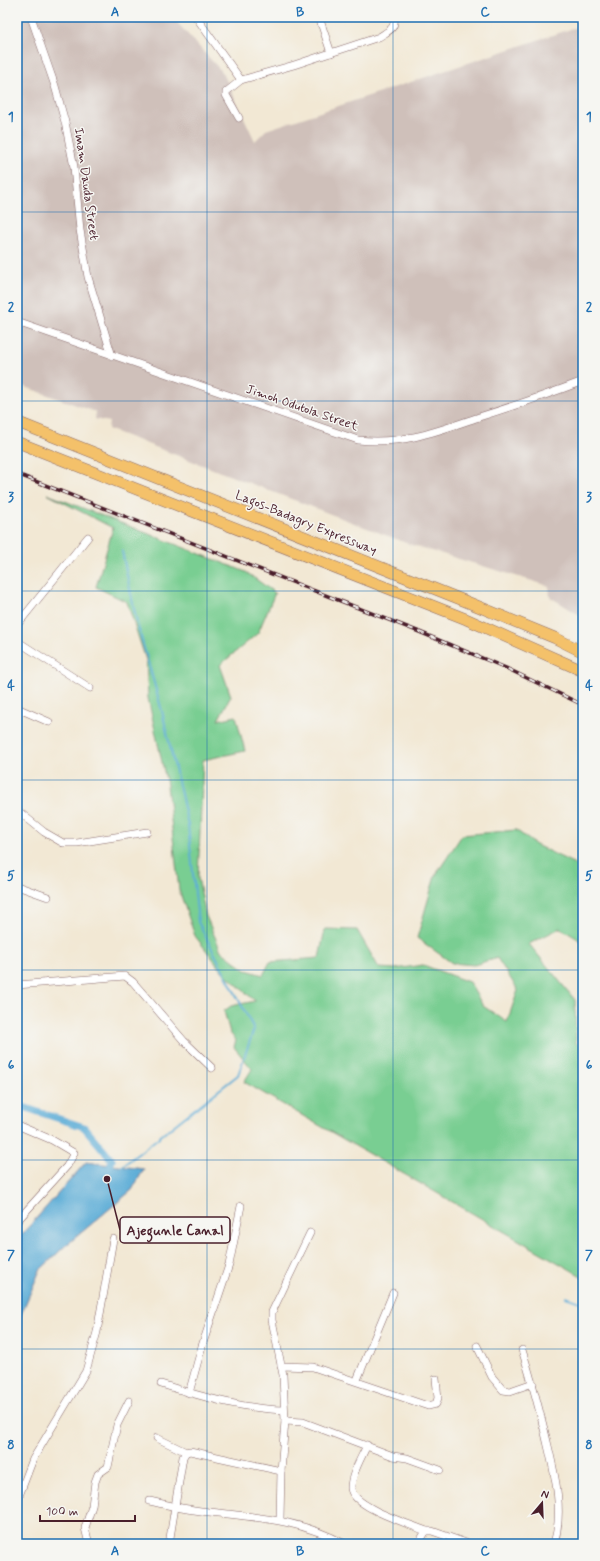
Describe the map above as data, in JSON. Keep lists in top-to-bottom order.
{
  "streets": {
    "highway": ["Lagos-Badagry Expressway"],
    "street": ["Imam Dauda Street", "Jimoh Odutola Street"]
  },
  "crossings": [
    ["Imam Dauda Street", "Jimoh Odutola Street"]
  ],
  "places": ["Ajegunle Canal"],
  "scale_bar": "100 m",
  "north": "top",
  "grid": {
    "columns": ["A", "B", "C"],
    "rows": [
      "1",
      "2",
      "3",
      "4",
      "5",
      "6",
      "7",
      "8"
    ]
  }
}
